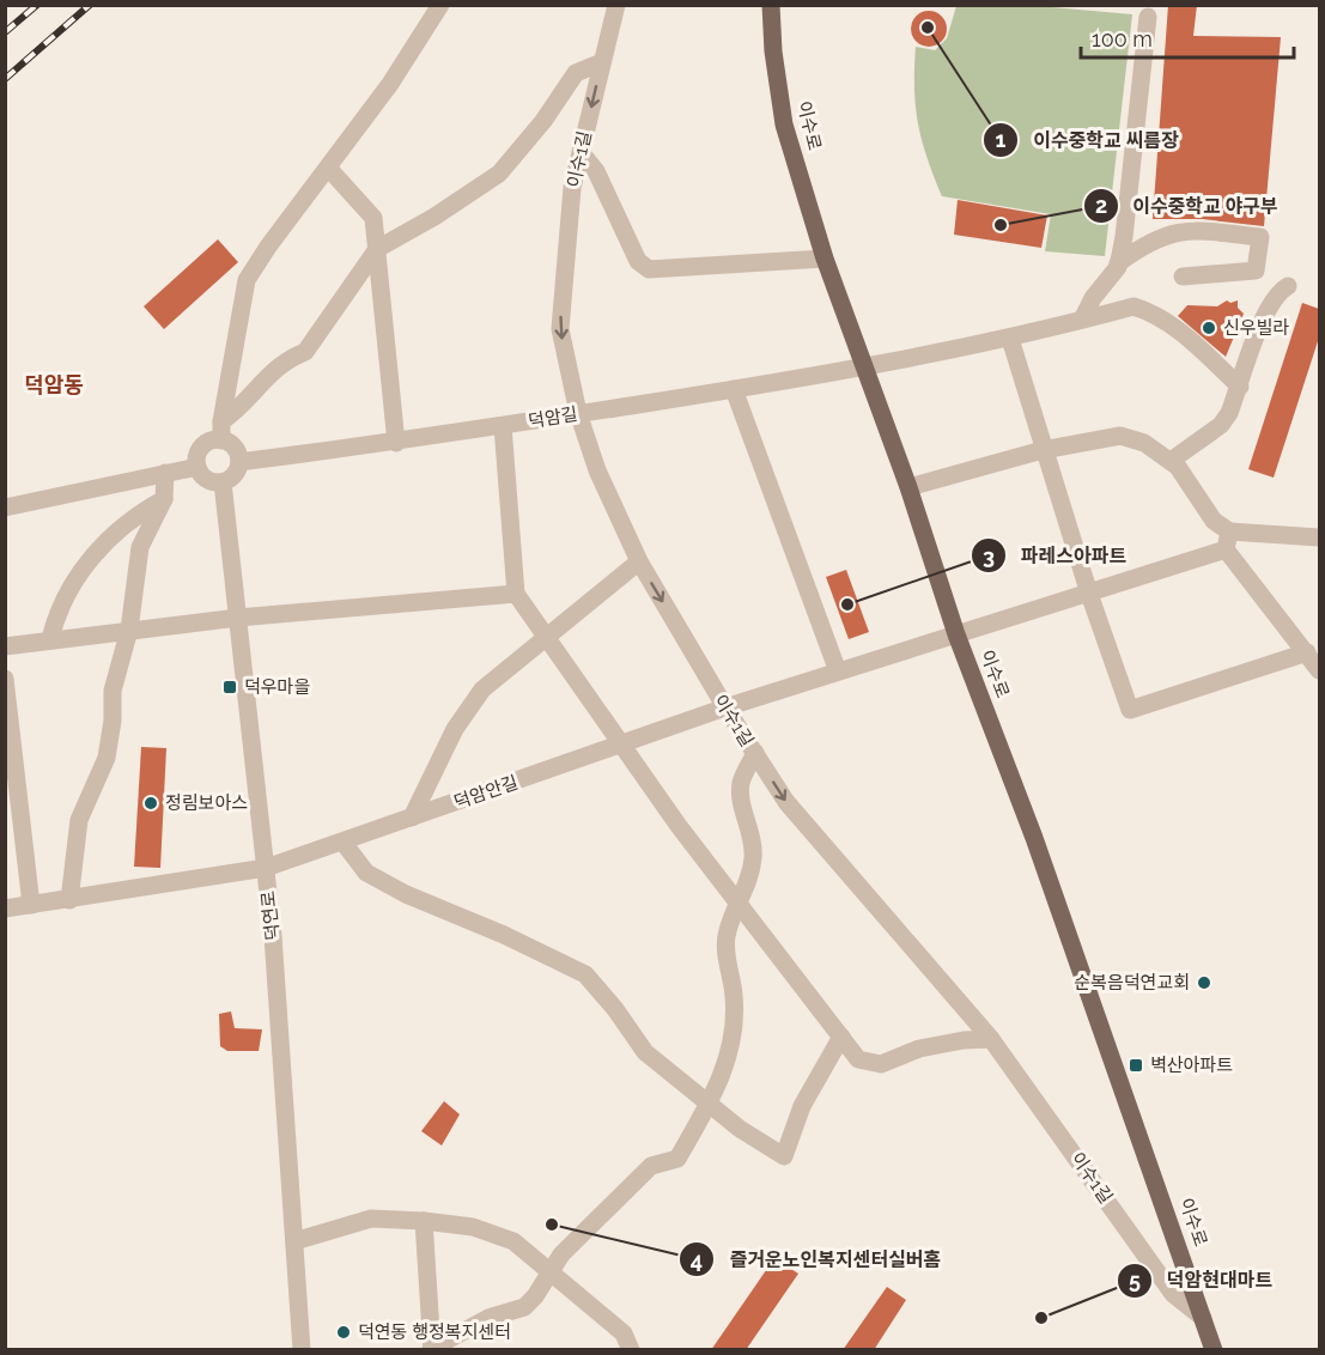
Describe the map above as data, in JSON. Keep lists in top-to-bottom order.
{
  "streets": {
    "main road": ["이수로"],
    "street": [
      "이수1길",
      "덕암길",
      "덕암안길",
      "덕연로"
    ]
  },
  "crossings": [
    ["이수로", "이수1길"],
    ["이수로", "덕암길"],
    ["이수로", "덕암안길"],
    ["이수1길", "덕암길"],
    ["이수1길", "덕암안길"],
    ["덕암길", "덕연로"],
    ["덕암안길", "덕연로"]
  ],
  "districts": ["덕암동"],
  "places": {
    "other": [
      "이수중학교 씨름장",
      "이수중학교 야구부",
      "신우빌라",
      "파레스아파트",
      "정림보아스",
      "순복음덕연교회",
      "즐거운노인복지센터실버홈",
      "덕암현대마트",
      "덕연동 행정복지센터"
    ],
    "transit": ["덕우마을", "벽산아파트"]
  },
  "scale_bar": "100 m"
}
